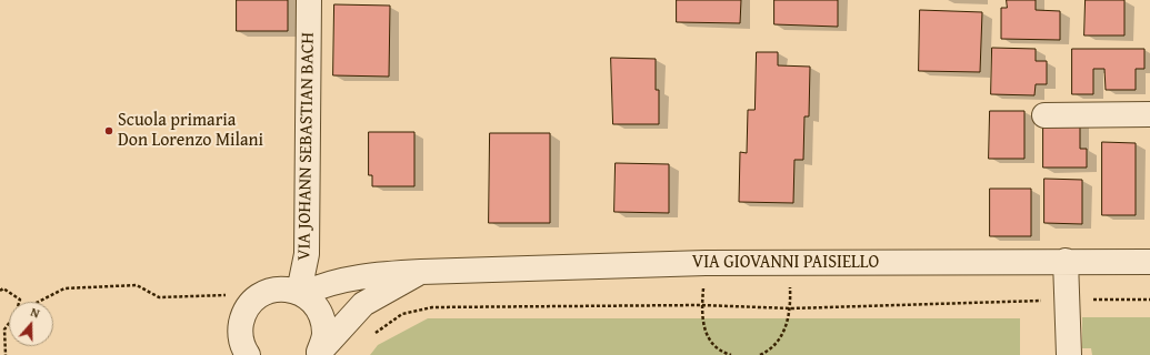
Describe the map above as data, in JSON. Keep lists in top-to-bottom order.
{
  "streets": {
    "street": ["VIA JOHANN SEBASTIAN BACH", "VIA GIOVANNI PAISIELLO"]
  },
  "crossings": [
    ["VIA JOHANN SEBASTIAN BACH", "VIA GIOVANNI PAISIELLO"]
  ],
  "places": ["Scuola primaria Don Lorenzo Milani"],
  "north": "top"
}
